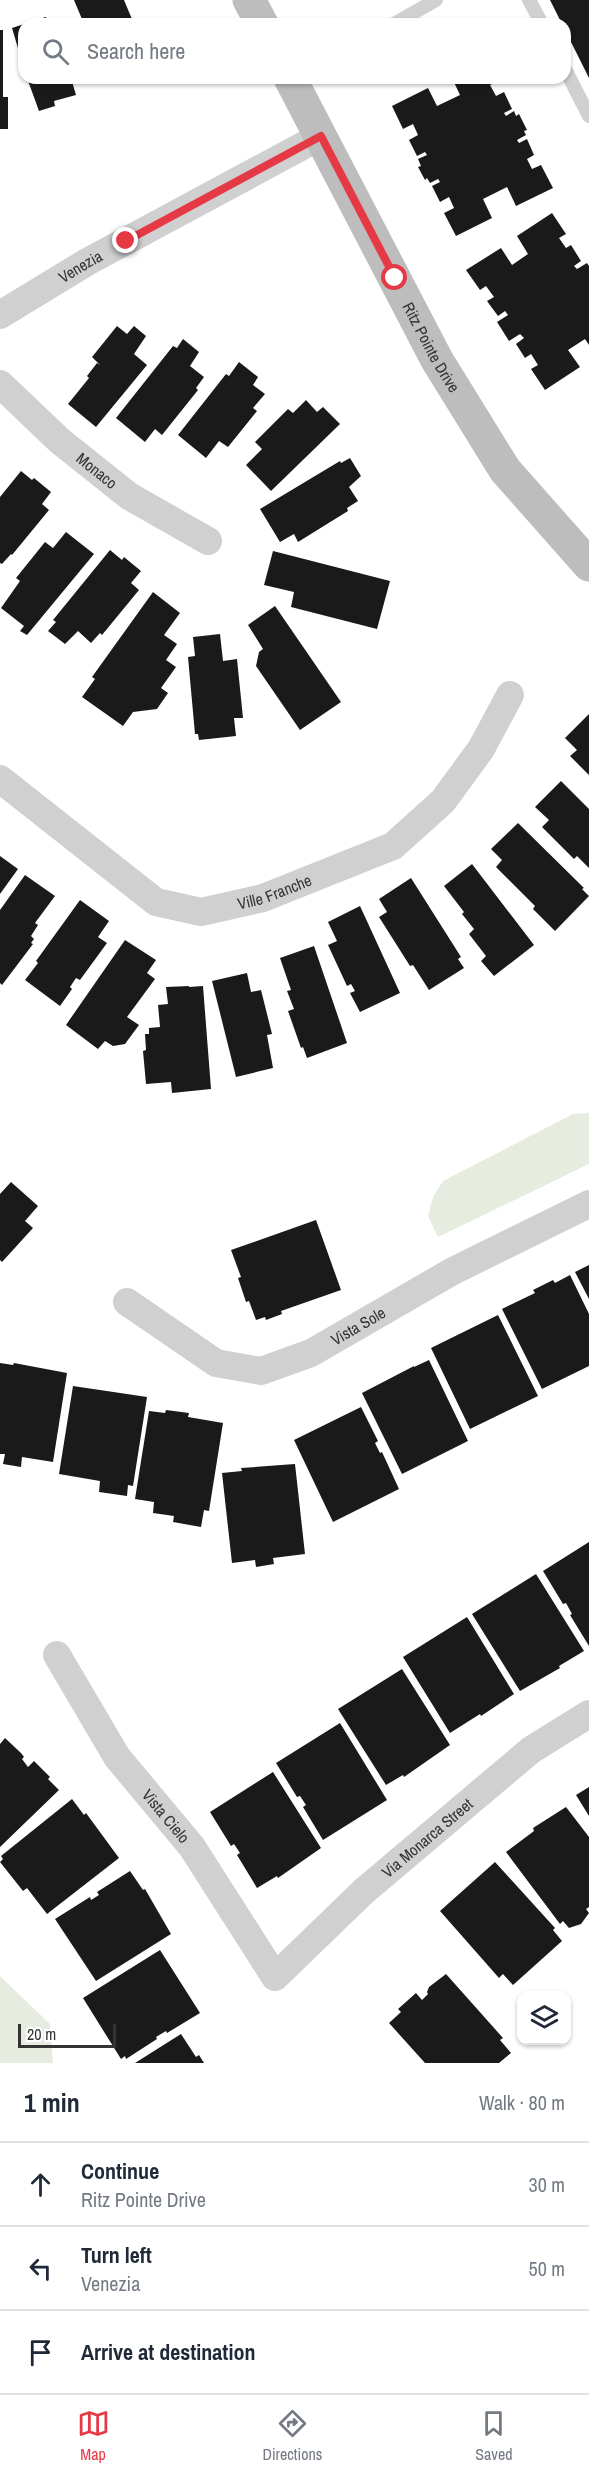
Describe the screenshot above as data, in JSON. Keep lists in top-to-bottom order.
{
  "streets": {
    "street": [
      "Venezia",
      "Ritz Pointe Drive",
      "Monaco",
      "Ville Franche",
      "Vista Sole",
      "Vista Cielo",
      "Via Monarca Street"
    ]
  },
  "crossings": [
    ["Venezia", "Ritz Pointe Drive"],
    ["Vista Cielo", "Via Monarca Street"]
  ],
  "scale_bar": "20 m",
  "page": {
    "search": "Search here",
    "scale": "20 m",
    "heading": ["1 min", "Walk · 80 m"],
    "list": [
      ["Continue", "Ritz Pointe Drive", "30 m"],
      ["Turn left", "Venezia", "50 m"],
      "Arrive at destination"
    ],
    "nav": ["Map", "Directions", "Saved"]
  }
}
